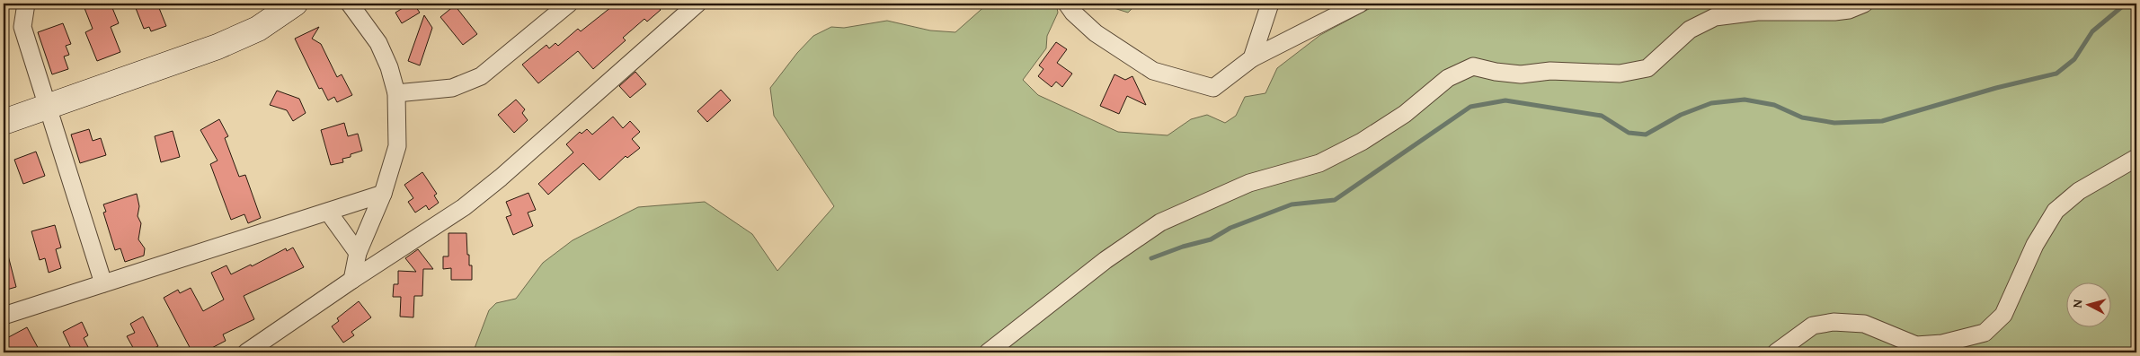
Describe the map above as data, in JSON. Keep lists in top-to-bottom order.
{
  "north": "left"
}
